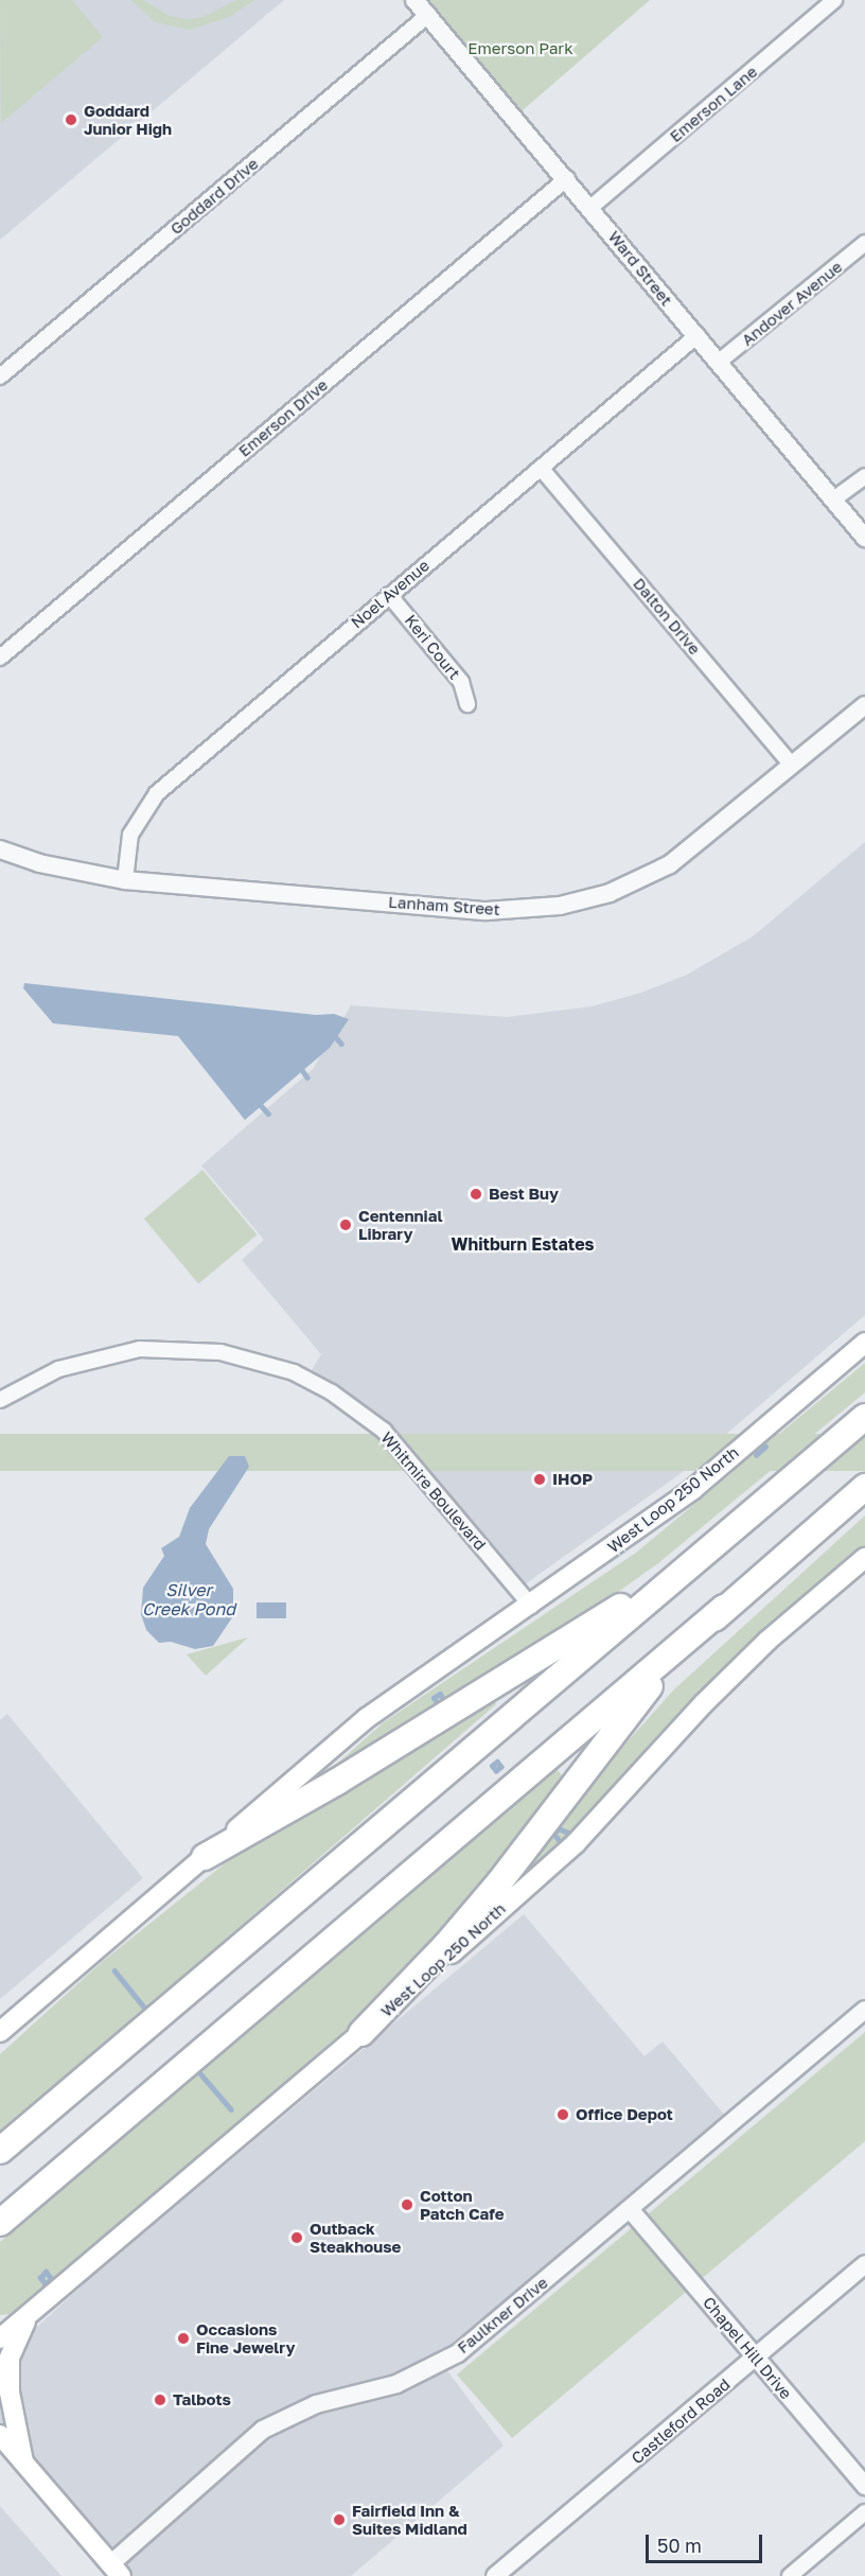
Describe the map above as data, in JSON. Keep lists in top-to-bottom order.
{
  "streets": {
    "main road": ["West Loop 250 North"],
    "street": [
      "Emerson Lane",
      "Goddard Drive",
      "Ward Street",
      "Andover Avenue",
      "Emerson Drive",
      "Noel Avenue",
      "Dalton Drive",
      "Keri Court",
      "Lanham Street",
      "Whitmire Boulevard",
      "Faulkner Drive",
      "Chapel Hill Drive",
      "Castleford Road"
    ]
  },
  "crossings": [
    ["Emerson Lane", "Ward Street"],
    ["Goddard Drive", "Ward Street"],
    ["Ward Street", "Andover Avenue"],
    ["Ward Street", "Emerson Drive"],
    ["Ward Street", "Noel Avenue"],
    ["Noel Avenue", "Dalton Drive"],
    ["Noel Avenue", "Keri Court"],
    ["Noel Avenue", "Lanham Street"],
    ["Dalton Drive", "Lanham Street"],
    ["Whitmire Boulevard", "West Loop 250 North"],
    ["Faulkner Drive", "Chapel Hill Drive"],
    ["Chapel Hill Drive", "Castleford Road"]
  ],
  "districts": ["Whitburn Estates"],
  "water": ["Silver Creek Pond"],
  "parks": ["Emerson Park"],
  "places": [
    "Goddard Junior High",
    "Best Buy",
    "Centennial Library",
    "IHOP",
    "Office Depot",
    "Cotton Patch Cafe",
    "Outback Steakhouse",
    "Occasions Fine Jewelry",
    "Talbots",
    "Fairfield Inn & Suites Midland"
  ],
  "scale_bar": "50 m"
}
